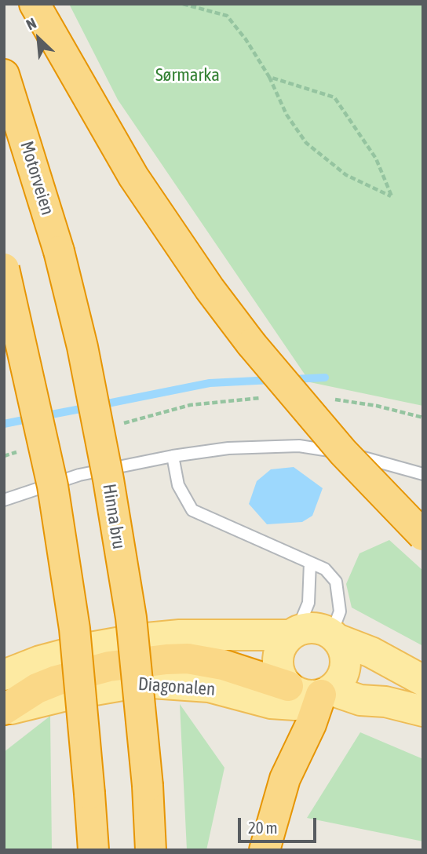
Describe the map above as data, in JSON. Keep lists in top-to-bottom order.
{
  "streets": {
    "highway": ["Motorveien", "Hinna bru"]
  },
  "crossings": [
    ["Motorveien", "Hinna bru"]
  ],
  "parks": ["Sørmarka"],
  "scale_bar": "20 m",
  "north": "top left"
}
